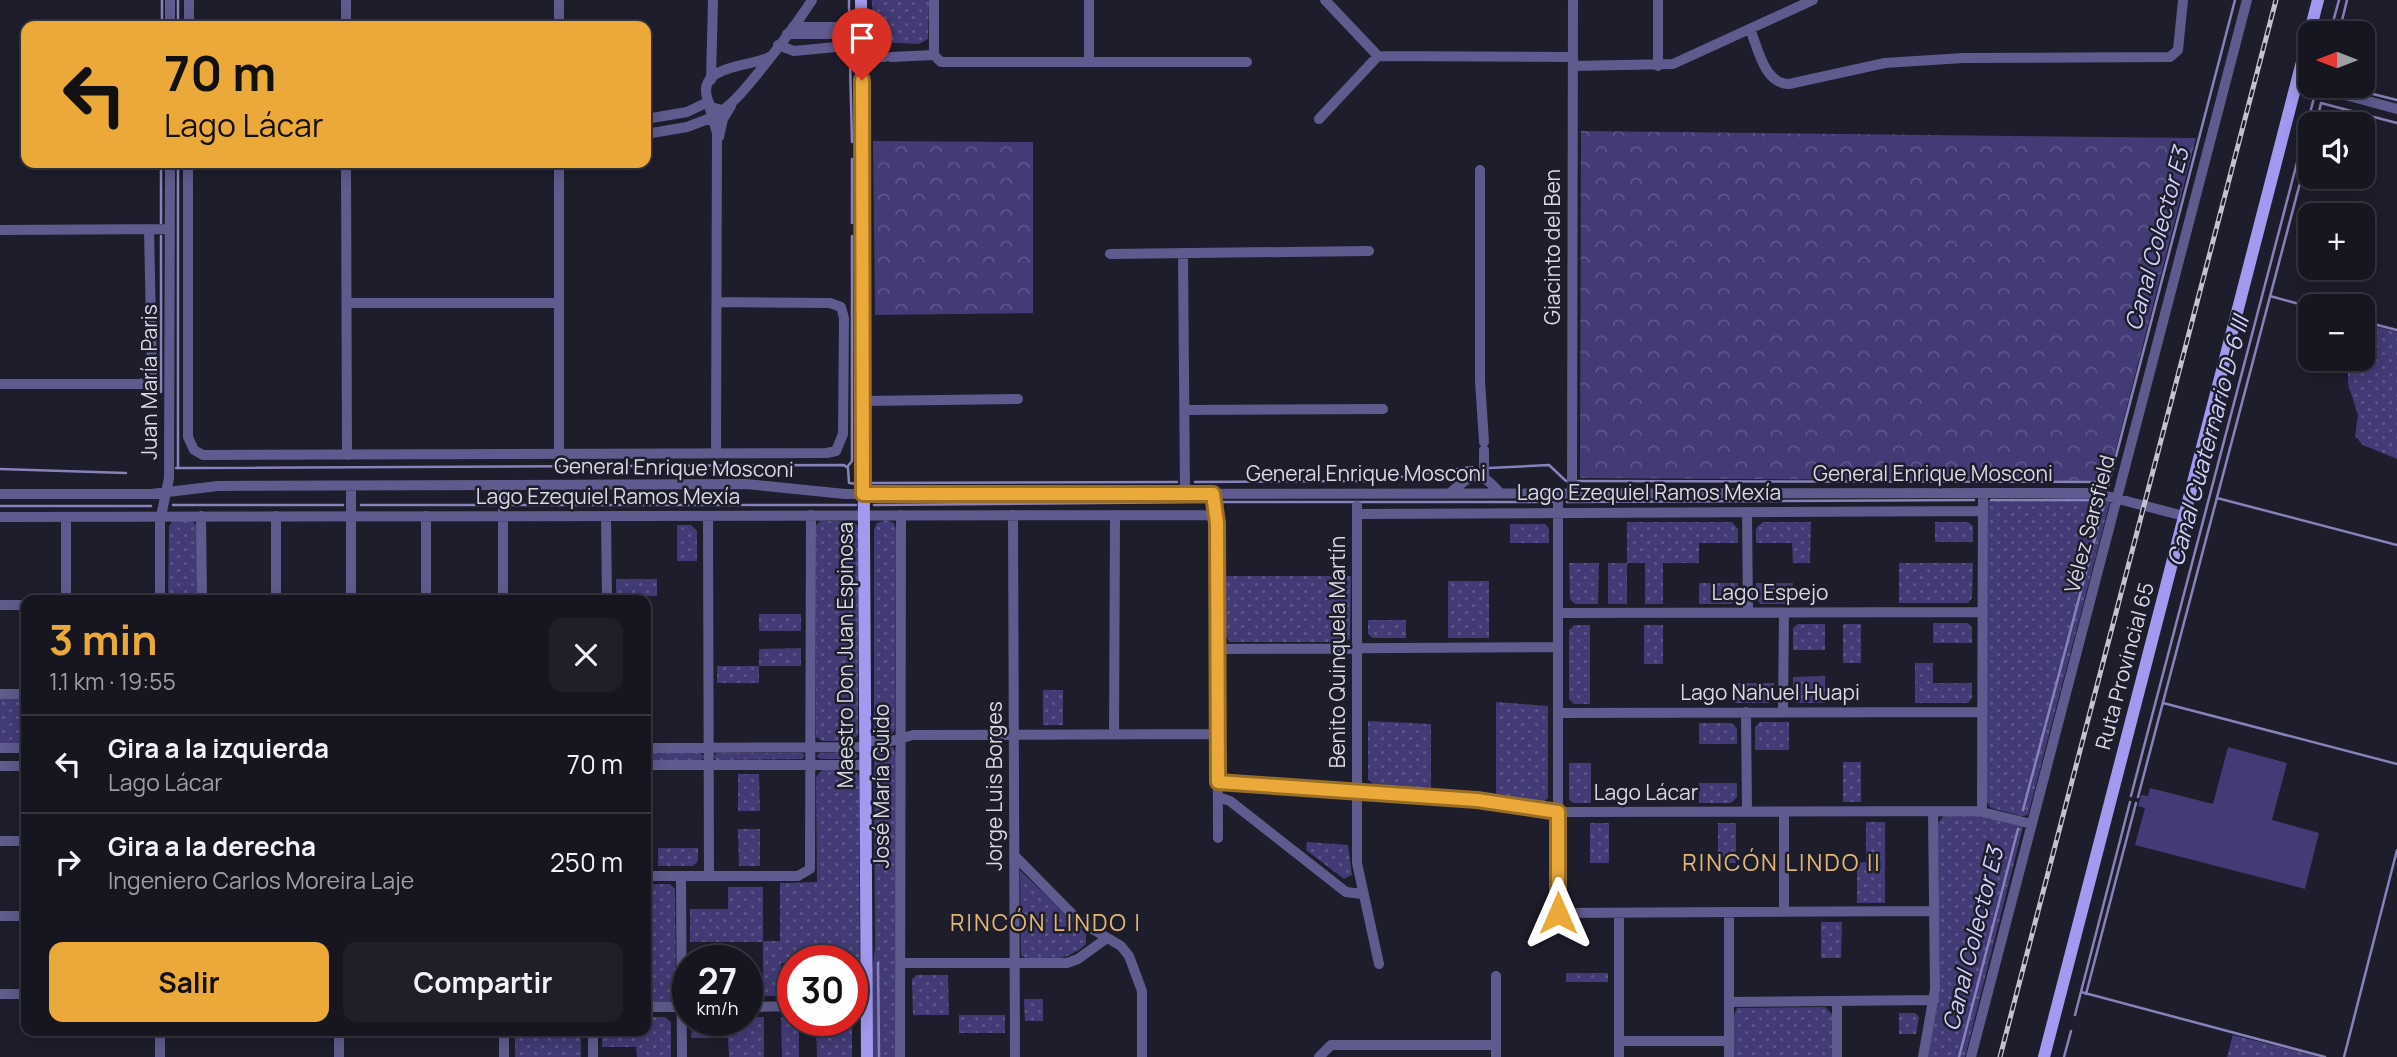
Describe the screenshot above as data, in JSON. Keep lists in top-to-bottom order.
{
  "streets": {
    "main road": ["Maestro Don Juan Espinosa", "Ruta Provincial 65"],
    "street": [
      "Giacinto del Ben",
      "Juan María Paris",
      "General Enrique Mosconi",
      "Lago Ezequiel Ramos Mexía",
      "Vélez Sarsfield",
      "Lago Espejo",
      "Benito Quinquela Martín",
      "Lago Nahuel Huapi",
      "José María Guido",
      "Jorge Luis Borges",
      "Lago Lácar"
    ]
  },
  "crossings": [
    ["Giacinto del Ben", "General Enrique Mosconi"],
    ["Juan María Paris", "General Enrique Mosconi"],
    ["Juan María Paris", "Lago Ezequiel Ramos Mexía"],
    ["General Enrique Mosconi", "Vélez Sarsfield"],
    ["General Enrique Mosconi", "Maestro Don Juan Espinosa"],
    ["General Enrique Mosconi", "Ruta Provincial 65"],
    ["Lago Ezequiel Ramos Mexía", "Benito Quinquela Martín"],
    ["Lago Ezequiel Ramos Mexía", "Maestro Don Juan Espinosa"],
    ["Lago Ezequiel Ramos Mexía", "José María Guido"],
    ["Lago Ezequiel Ramos Mexía", "Jorge Luis Borges"],
    ["Vélez Sarsfield", "Lago Lácar"],
    ["Benito Quinquela Martín", "Lago Lácar"]
  ],
  "districts": ["RINCÓN LINDO II", "RINCÓN LINDO I"],
  "water": ["Canal Colector E3", "Canal Cuaternario D-6 III"],
  "north": "left",
  "page": {
    "map_buttons": ["+", "−"],
    "turn": ["70 m", "Lago Lácar"],
    "heading": ["3 min", "1.1 km · 19:55"],
    "list": [
      {
        "name": "Gira a la izquierda",
        "note": "Lago Lácar",
        "value": "70 m"
      },
      {
        "name": "Gira a la derecha",
        "note": "Ingeniero Carlos Moreira Laje",
        "value": "250 m"
      }
    ],
    "buttons": ["Salir", "Compartir"],
    "speed": "27 km/h",
    "limit": "30"
  }
}
